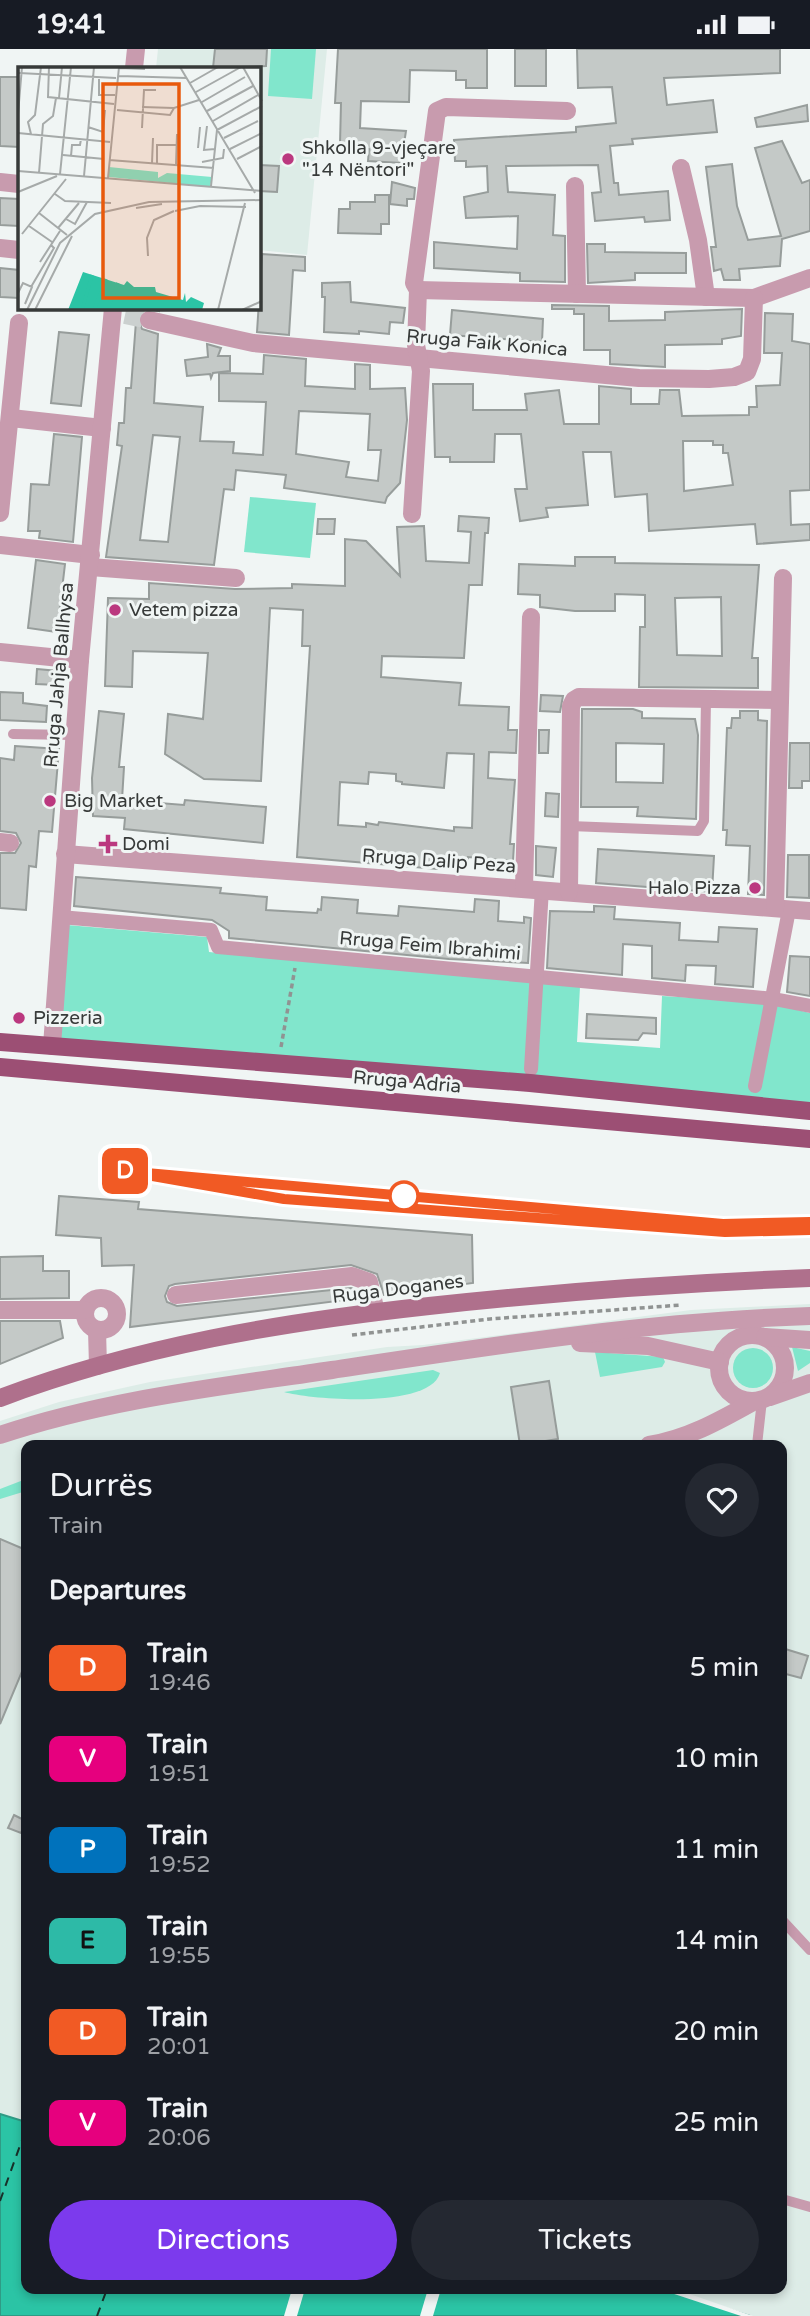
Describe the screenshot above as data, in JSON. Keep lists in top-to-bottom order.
{
  "streets": {
    "main road": ["Rruga Adria", "Ruga Doganes"],
    "street": [
      "Rruga Faik Konica",
      "Rruga Jahja Ballhysa",
      "Rruga Dalip Peza",
      "Rruga Feim Ibrahimi"
    ]
  },
  "crossings": [
    ["Rruga Jahja Ballhysa", "Rruga Dalip Peza"],
    ["Rruga Jahja Ballhysa", "Rruga Feim Ibrahimi"],
    ["Rruga Jahja Ballhysa", "Rruga Adria"]
  ],
  "places": {
    "other": [
      "Shkolla 9-vjeçare \"14 Nëntori\"",
      "Vetem pizza",
      "Big Market",
      "Halo Pizza",
      "Pizzeria"
    ],
    "health": ["Domi"]
  },
  "page": {
    "status": "19:41",
    "on_map": "D",
    "heading": [
      ["Durrës", "Train"],
      "Departures"
    ],
    "list": [
      {
        "mark": "D",
        "name": "Train",
        "note": "19:46",
        "value": "5 min"
      },
      {
        "mark": "V",
        "name": "Train",
        "note": "19:51",
        "value": "10 min"
      },
      {
        "mark": "P",
        "name": "Train",
        "note": "19:52",
        "value": "11 min"
      },
      {
        "mark": "E",
        "name": "Train",
        "note": "19:55",
        "value": "14 min"
      },
      {
        "mark": "D",
        "name": "Train",
        "note": "20:01",
        "value": "20 min"
      },
      {
        "mark": "V",
        "name": "Train",
        "note": "20:06",
        "value": "25 min"
      }
    ],
    "buttons": ["Directions", "Tickets"]
  }
}
